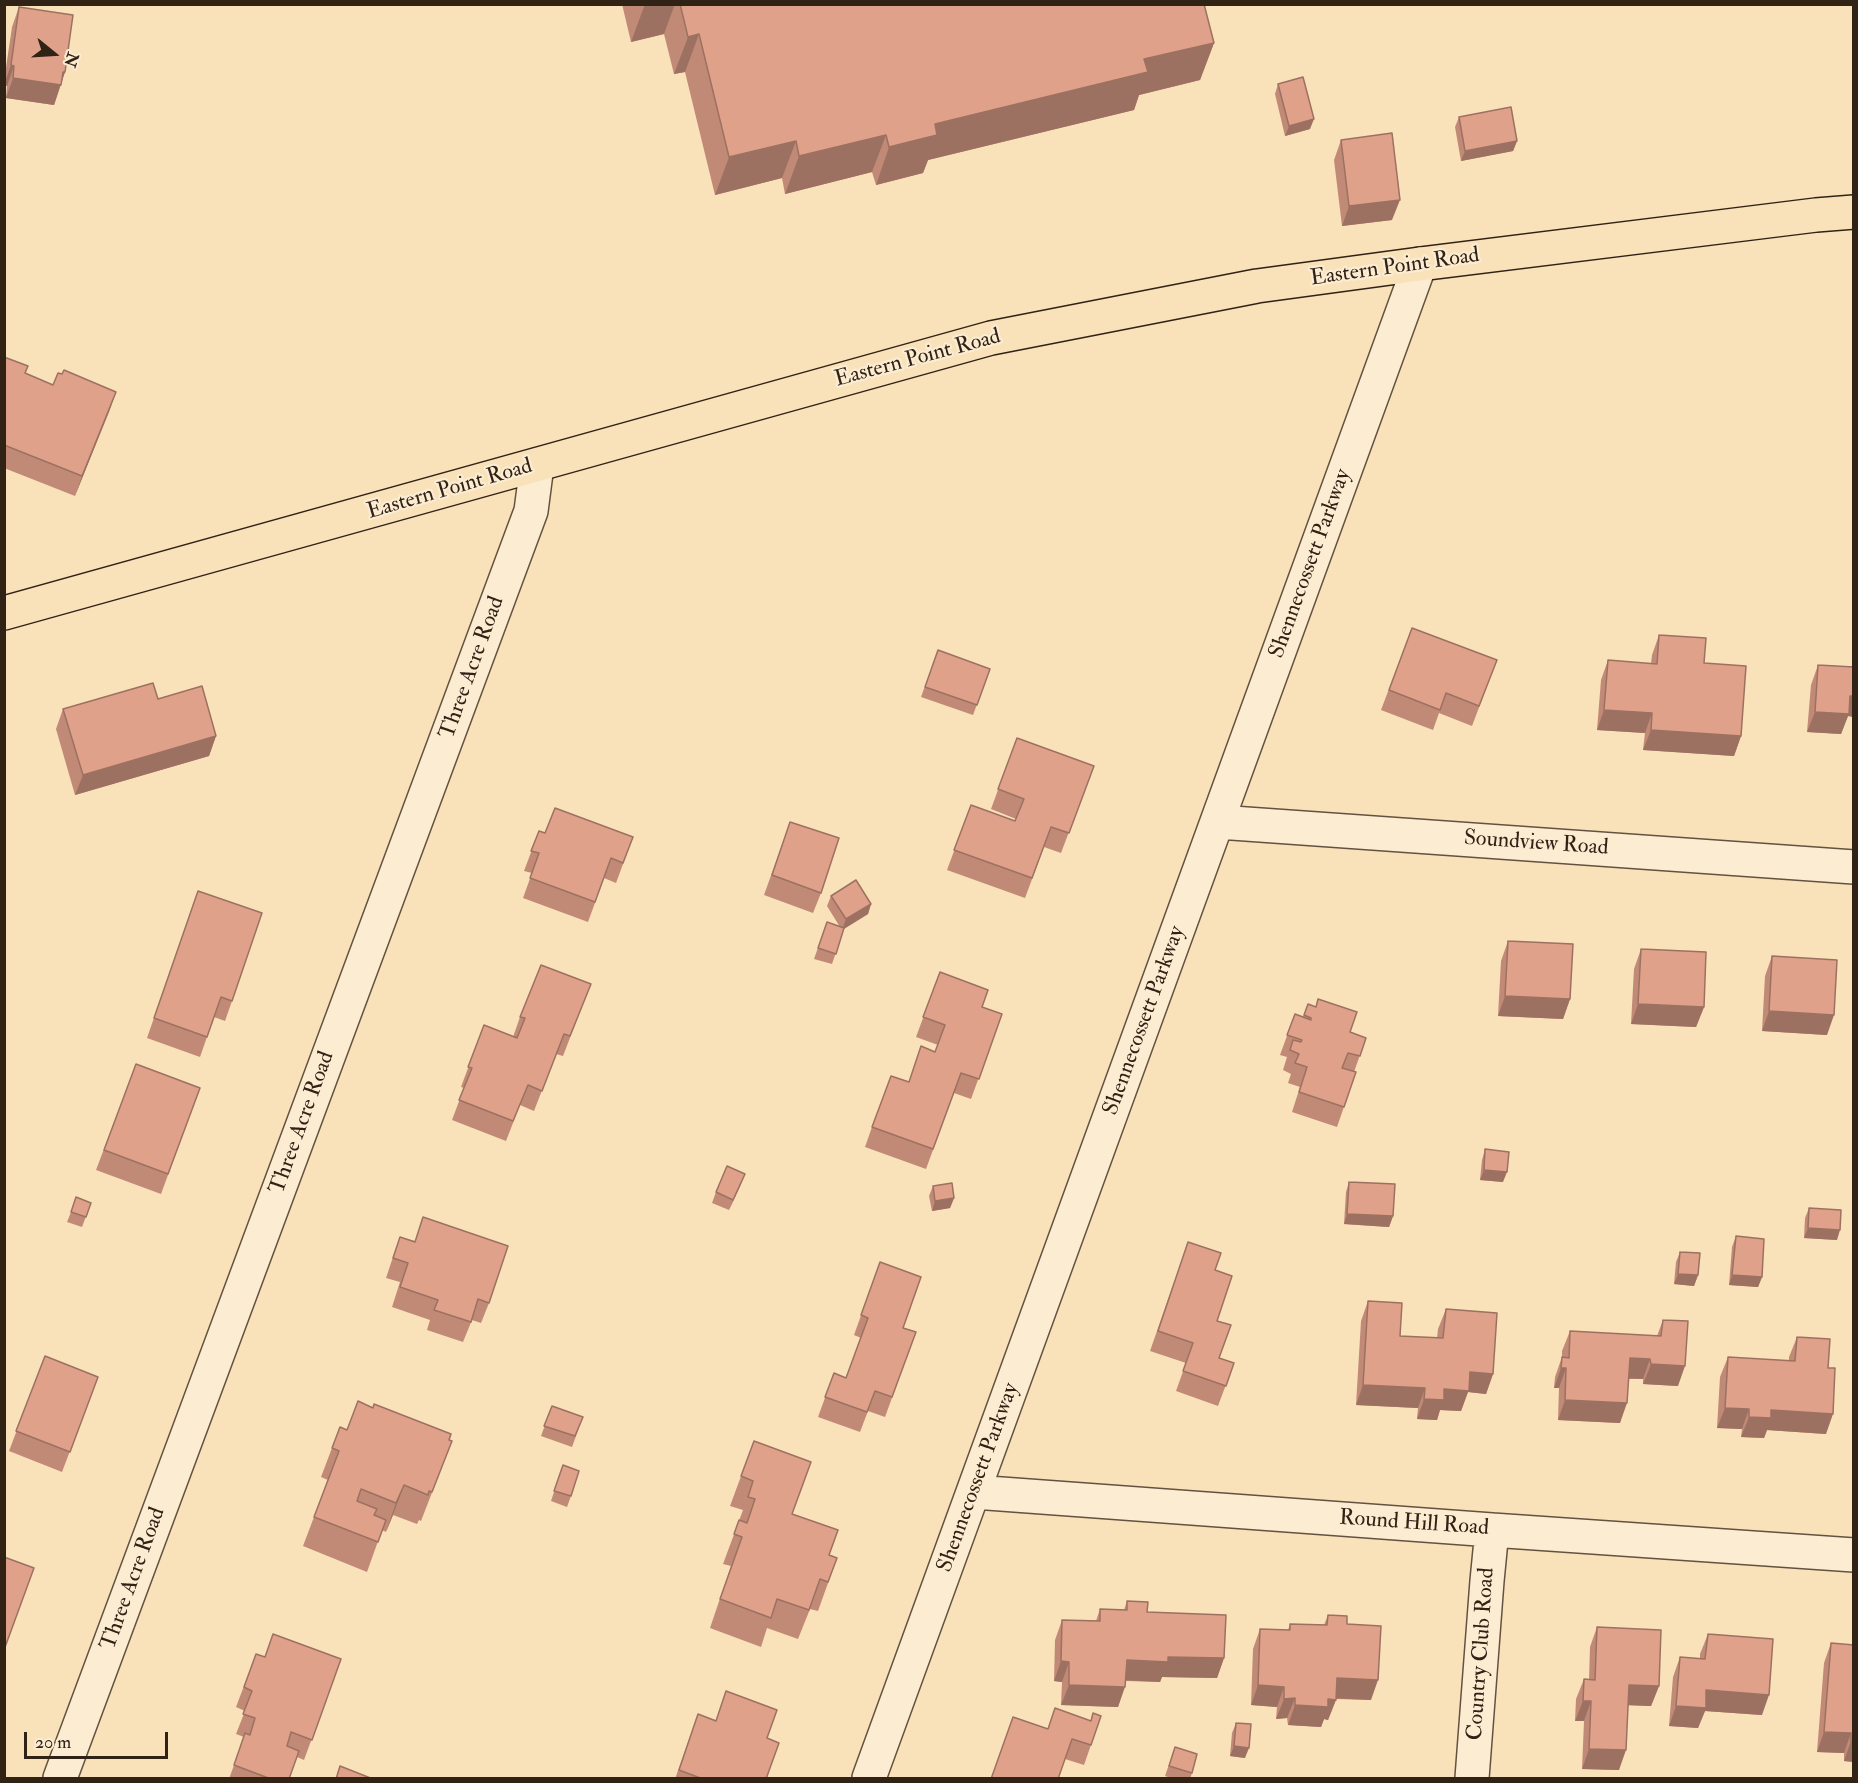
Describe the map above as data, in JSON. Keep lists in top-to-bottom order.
{
  "streets": {
    "main road": ["Eastern Point Road"],
    "street": [
      "Shennecossett Parkway",
      "Three Acre Road",
      "Soundview Road",
      "Round Hill Road",
      "Country Club Road"
    ]
  },
  "crossings": [
    ["Eastern Point Road", "Shennecossett Parkway"],
    ["Eastern Point Road", "Three Acre Road"],
    ["Shennecossett Parkway", "Soundview Road"],
    ["Shennecossett Parkway", "Round Hill Road"],
    ["Round Hill Road", "Country Club Road"]
  ],
  "scale_bar": "20 m",
  "north": "right"
}
